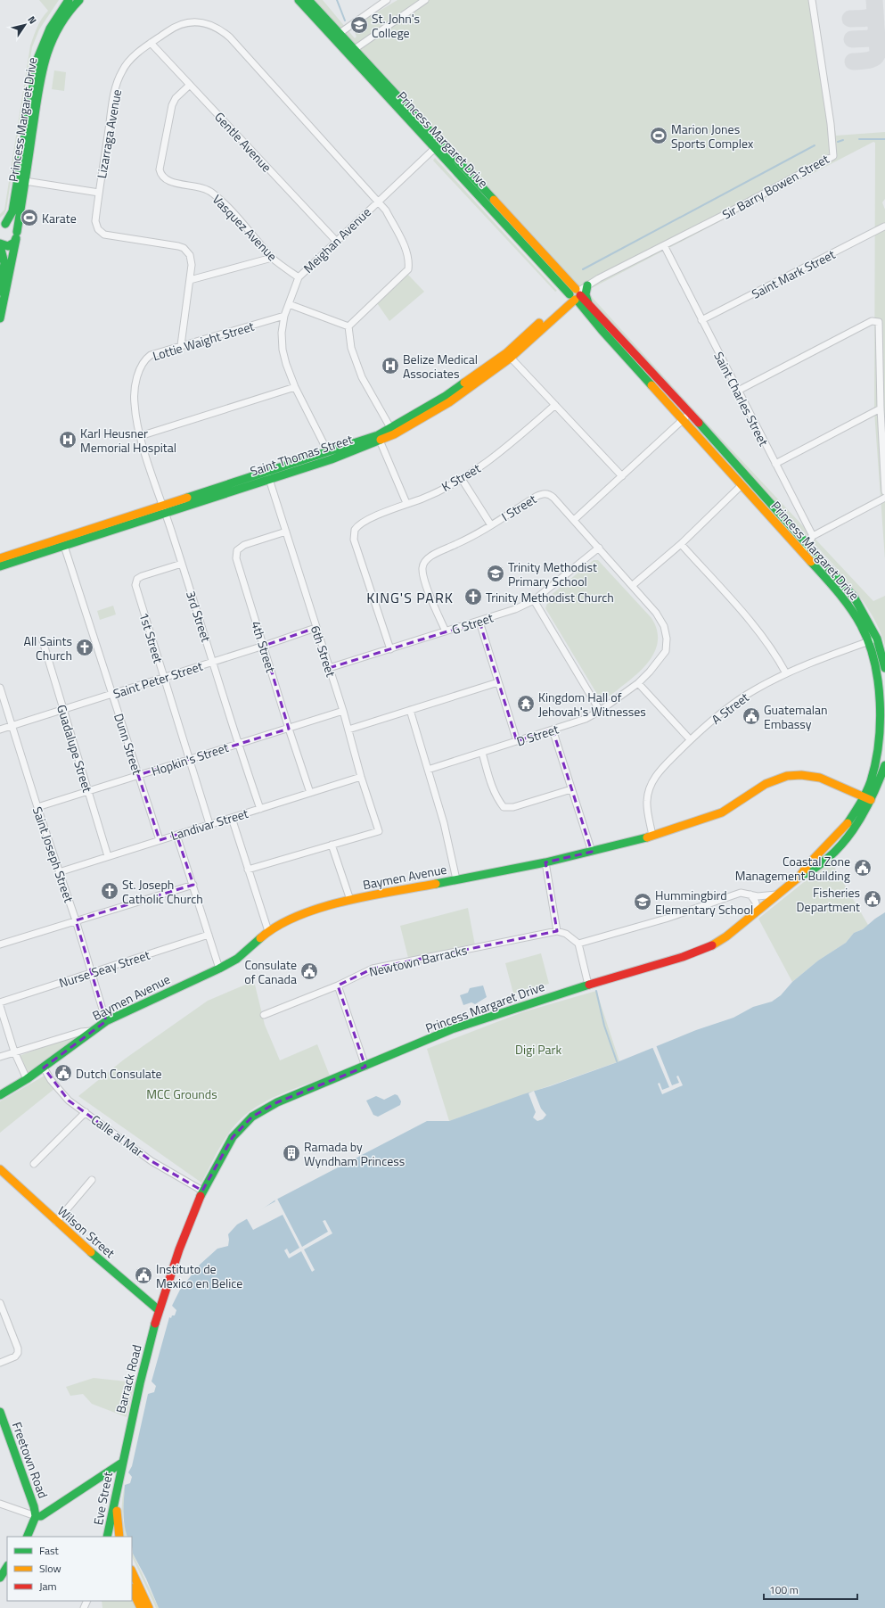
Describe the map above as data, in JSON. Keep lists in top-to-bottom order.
{
  "streets": {
    "main road": [
      "Princess Margaret Drive",
      "Saint Thomas Street",
      "Baymen Avenue",
      "Wilson Street",
      "Barrack Road",
      "Freetown Road",
      "Eve Street"
    ],
    "street": [
      "Lizarraga Avenue",
      "Gentle Avenue",
      "Sir Barry Bowen Street",
      "Vasquez Avenue",
      "Meighan Avenue",
      "Saint Mark Street",
      "Lottie Waight Street",
      "Saint Charles Street",
      "K Street",
      "I Street",
      "3rd Street",
      "G Street",
      "1st Street",
      "4th Street",
      "6th Street",
      "Saint Peter Street",
      "A Street",
      "D Street",
      "Dunn Street",
      "Guadalupe Street",
      "Hopkin's Street",
      "Landivar Street",
      "Saint Joseph Street",
      "Newtown Barracks",
      "Nurse Seay Street",
      "Calle al Mar"
    ]
  },
  "crossings": [
    ["Princess Margaret Drive", "Sir Barry Bowen Street"],
    ["Princess Margaret Drive", "Meighan Avenue"],
    ["Princess Margaret Drive", "Saint Thomas Street"],
    ["Princess Margaret Drive", "A Street"],
    ["Princess Margaret Drive", "Baymen Avenue"],
    ["Princess Margaret Drive", "Calle al Mar"],
    ["Princess Margaret Drive", "Barrack Road"],
    ["Lizarraga Avenue", "Gentle Avenue"],
    ["Lizarraga Avenue", "Meighan Avenue"],
    ["Lizarraga Avenue", "Lottie Waight Street"],
    ["Gentle Avenue", "Vasquez Avenue"],
    ["Gentle Avenue", "Meighan Avenue"],
    ["Sir Barry Bowen Street", "Saint Charles Street"],
    ["Sir Barry Bowen Street", "Saint Thomas Street"],
    ["Vasquez Avenue", "Meighan Avenue"],
    ["Meighan Avenue", "Lottie Waight Street"],
    ["Meighan Avenue", "Saint Thomas Street"],
    ["Saint Mark Street", "Saint Charles Street"],
    ["Lottie Waight Street", "Saint Thomas Street"],
    ["Lottie Waight Street", "3rd Street"],
    ["Saint Thomas Street", "3rd Street"],
    ["Saint Thomas Street", "6th Street"],
    ["Saint Thomas Street", "Dunn Street"],
    ["K Street", "G Street"],
    ["I Street", "G Street"],
    ["I Street", "D Street"],
    ["3rd Street", "1st Street"],
    ["3rd Street", "Saint Peter Street"],
    ["3rd Street", "Hopkin's Street"],
    ["3rd Street", "Landivar Street"],
    ["G Street", "6th Street"],
    ["1st Street", "Saint Peter Street"],
    ["1st Street", "Hopkin's Street"],
    ["1st Street", "Landivar Street"],
    ["4th Street", "6th Street"],
    ["4th Street", "Saint Peter Street"],
    ["4th Street", "Hopkin's Street"],
    ["4th Street", "Landivar Street"],
    ["6th Street", "Saint Peter Street"],
    ["6th Street", "Hopkin's Street"],
    ["6th Street", "Landivar Street"],
    ["Saint Peter Street", "Dunn Street"],
    ["Saint Peter Street", "Guadalupe Street"],
    ["Saint Peter Street", "Saint Joseph Street"],
    ["A Street", "Baymen Avenue"],
    ["Dunn Street", "Hopkin's Street"],
    ["Dunn Street", "Landivar Street"],
    ["Guadalupe Street", "Hopkin's Street"],
    ["Guadalupe Street", "Landivar Street"],
    ["Hopkin's Street", "Saint Joseph Street"],
    ["Landivar Street", "Saint Joseph Street"],
    ["Saint Joseph Street", "Baymen Avenue"],
    ["Saint Joseph Street", "Nurse Seay Street"],
    ["Baymen Avenue", "Calle al Mar"],
    ["Calle al Mar", "Barrack Road"],
    ["Wilson Street", "Barrack Road"],
    ["Barrack Road", "Eve Street"]
  ],
  "districts": ["KING'S PARK"],
  "parks": ["Digi Park", "MCC Grounds"],
  "places": {
    "school or university": ["St. John's College", "Trinity Methodist Primary School", "Hummingbird Elementary School"],
    "sports": ["Marion Jones Sports Complex", "Karate"],
    "hospital": ["Belize Medical Associates", "Karl Heusner Memorial Hospital"],
    "church": ["Trinity Methodist Church", "All Saints Church", "St. Joseph Catholic Church"],
    "temple": ["Kingdom Hall of Jehovah's Witnesses"],
    "public building": [
      "Guatemalan Embassy",
      "Coastal Zone Management Building",
      "Fisheries Department",
      "Consulate of Canada",
      "Dutch Consulate",
      "Instituto de Mexico en Belice"
    ],
    "building": ["Ramada by Wyndham Princess"]
  },
  "legend": ["Fast", "Slow", "Jam"],
  "scale_bar": "100 m",
  "north": "top right"
}
